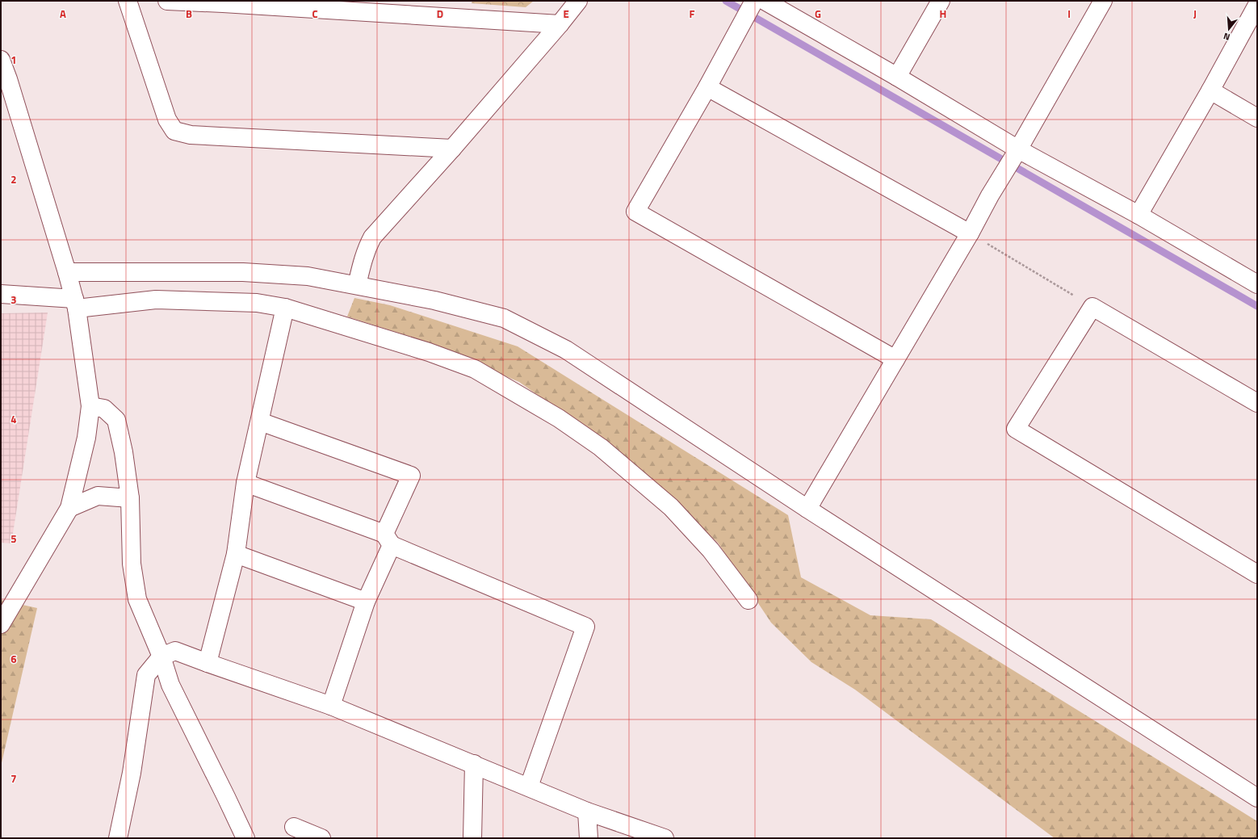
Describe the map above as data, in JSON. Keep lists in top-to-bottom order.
{
  "north": "bottom",
  "grid": {
    "columns": [
      "A",
      "B",
      "C",
      "D",
      "E",
      "F",
      "G",
      "H",
      "I",
      "J"
    ],
    "rows": [
      "1",
      "2",
      "3",
      "4",
      "5",
      "6",
      "7"
    ]
  }
}
